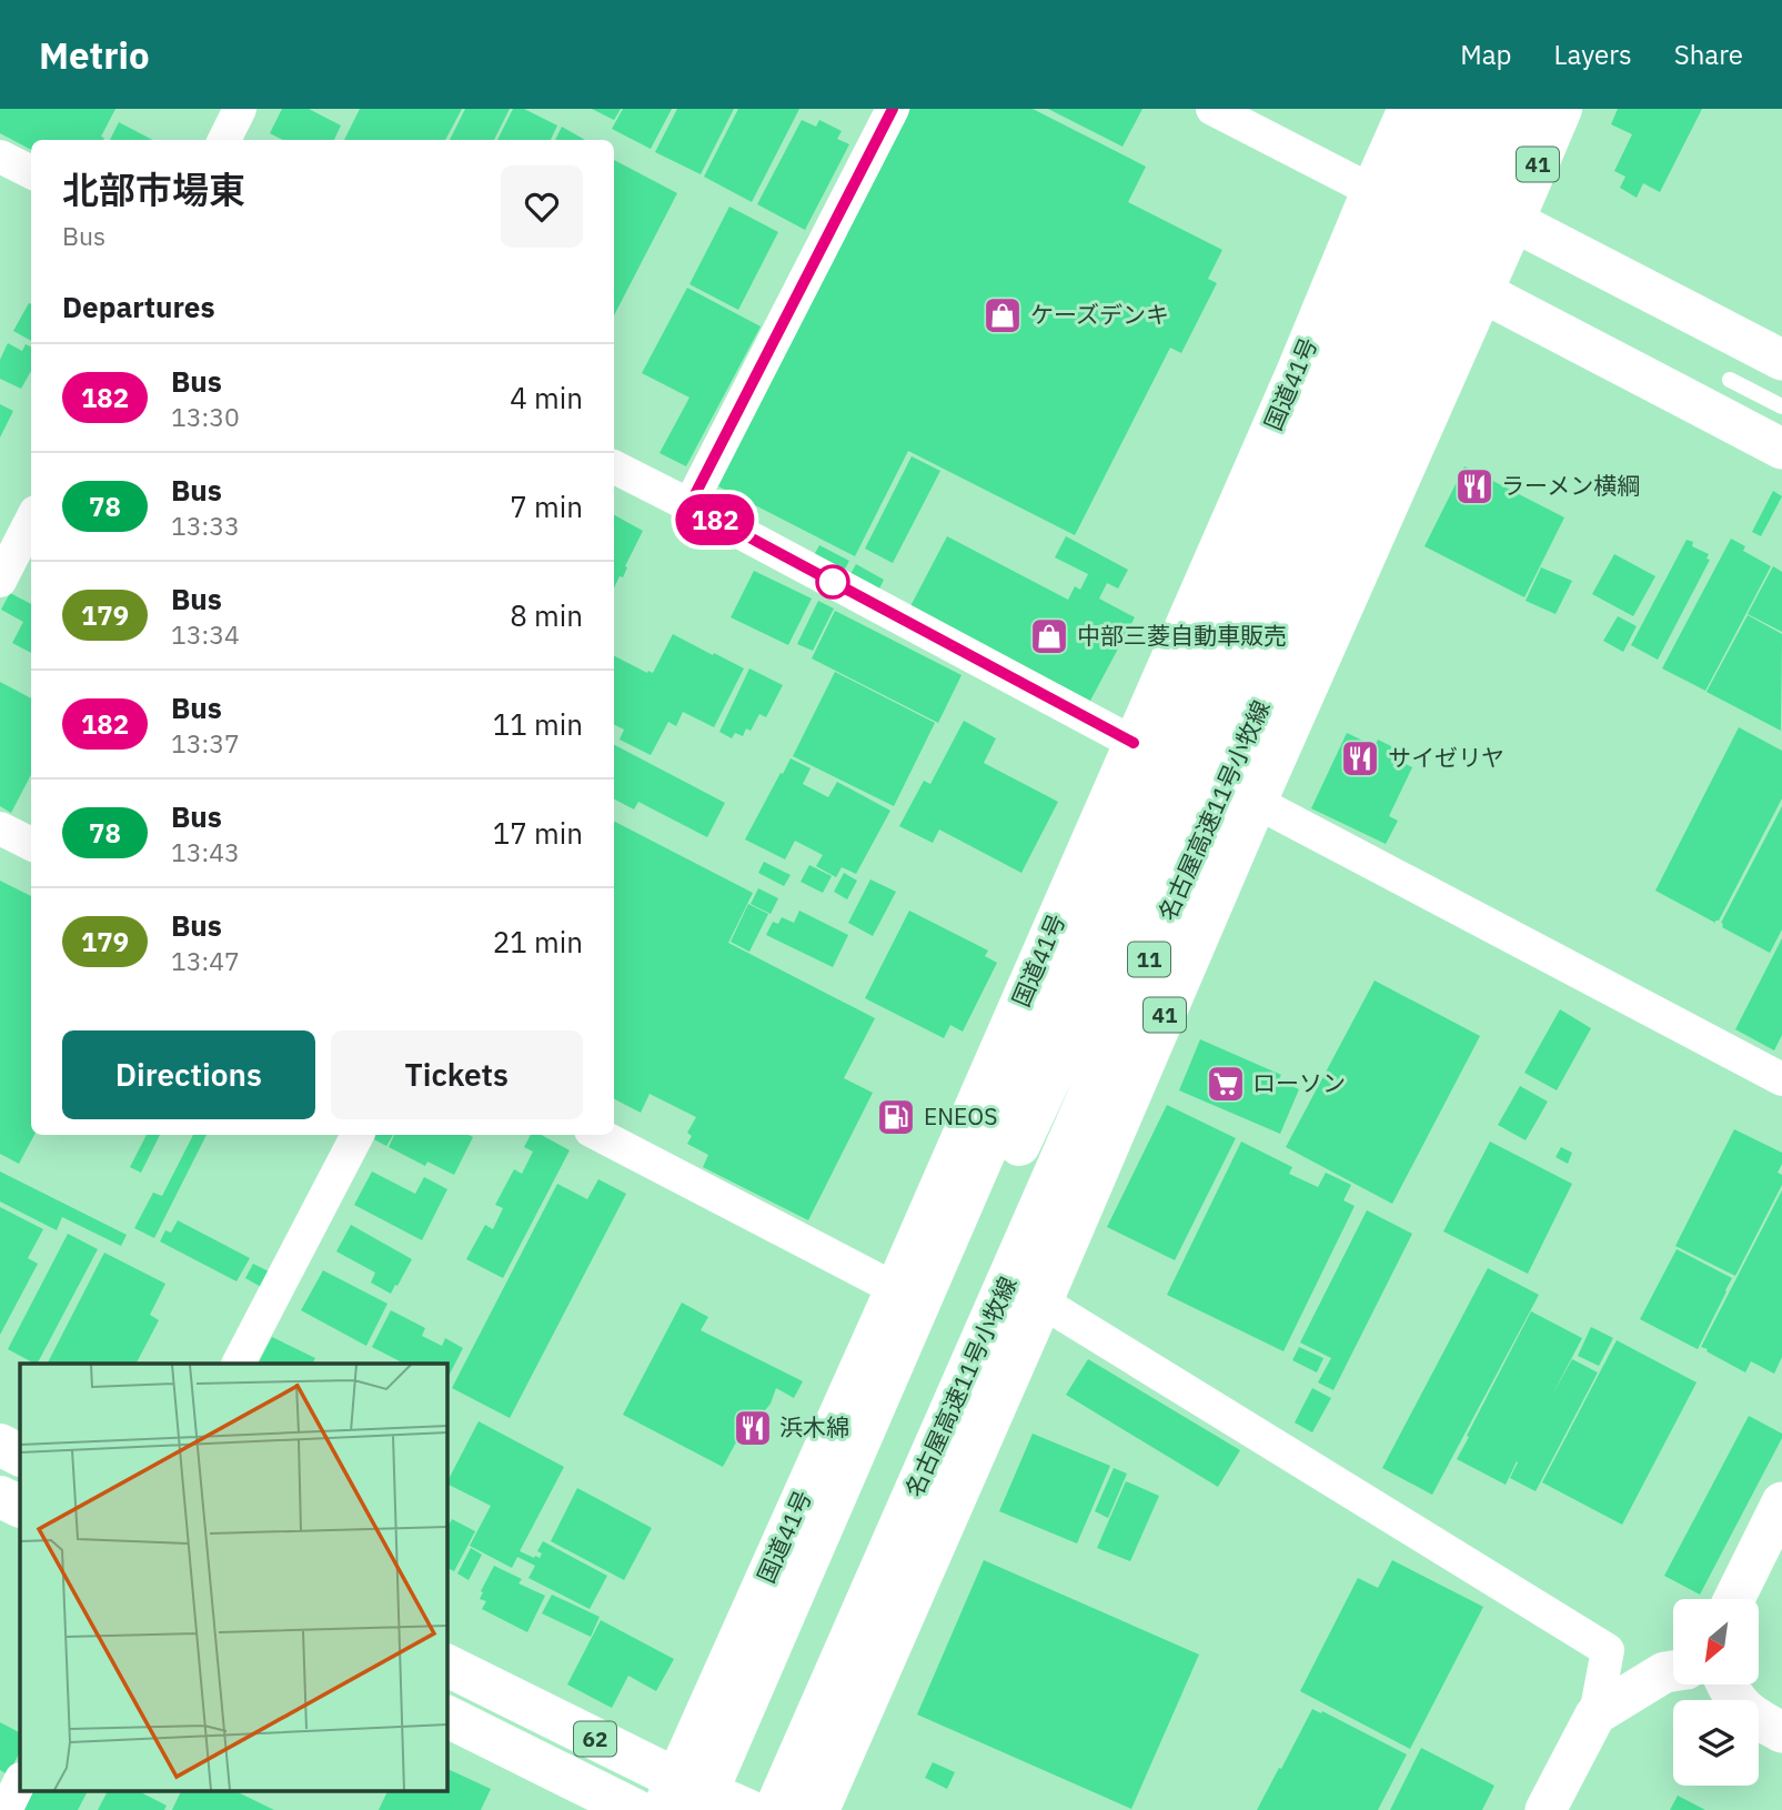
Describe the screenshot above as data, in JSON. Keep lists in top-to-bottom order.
{
  "streets": {
    "main road": [
      "41",
      "国道41号",
      "名古屋高速11号小牧線",
      "11",
      "62"
    ]
  },
  "crossings": [
    ["国道41号", "62"]
  ],
  "places": {
    "shop": ["ケーズデンキ", "中部三菱自動車販売"],
    "restaurant": ["ラーメン横綱", "サイゼリヤ", "浜木綿"],
    "supermarket": ["ローソン"],
    "fuel station": ["ENEOS"]
  },
  "lines": ["bus line 182"],
  "north": "bottom left",
  "page": {
    "header": "Metrio",
    "nav": ["Map", "Layers", "Share"],
    "on_map": "182",
    "heading": [
      ["北部市場東", "Bus"],
      "Departures"
    ],
    "list": [
      {
        "mark": "182",
        "name": "Bus",
        "note": "13:30",
        "value": "4 min"
      },
      {
        "mark": "78",
        "name": "Bus",
        "note": "13:33",
        "value": "7 min"
      },
      {
        "mark": "179",
        "name": "Bus",
        "note": "13:34",
        "value": "8 min"
      },
      {
        "mark": "182",
        "name": "Bus",
        "note": "13:37",
        "value": "11 min"
      },
      {
        "mark": "78",
        "name": "Bus",
        "note": "13:43",
        "value": "17 min"
      },
      {
        "mark": "179",
        "name": "Bus",
        "note": "13:47",
        "value": "21 min"
      }
    ],
    "buttons": ["Directions", "Tickets"]
  }
}
